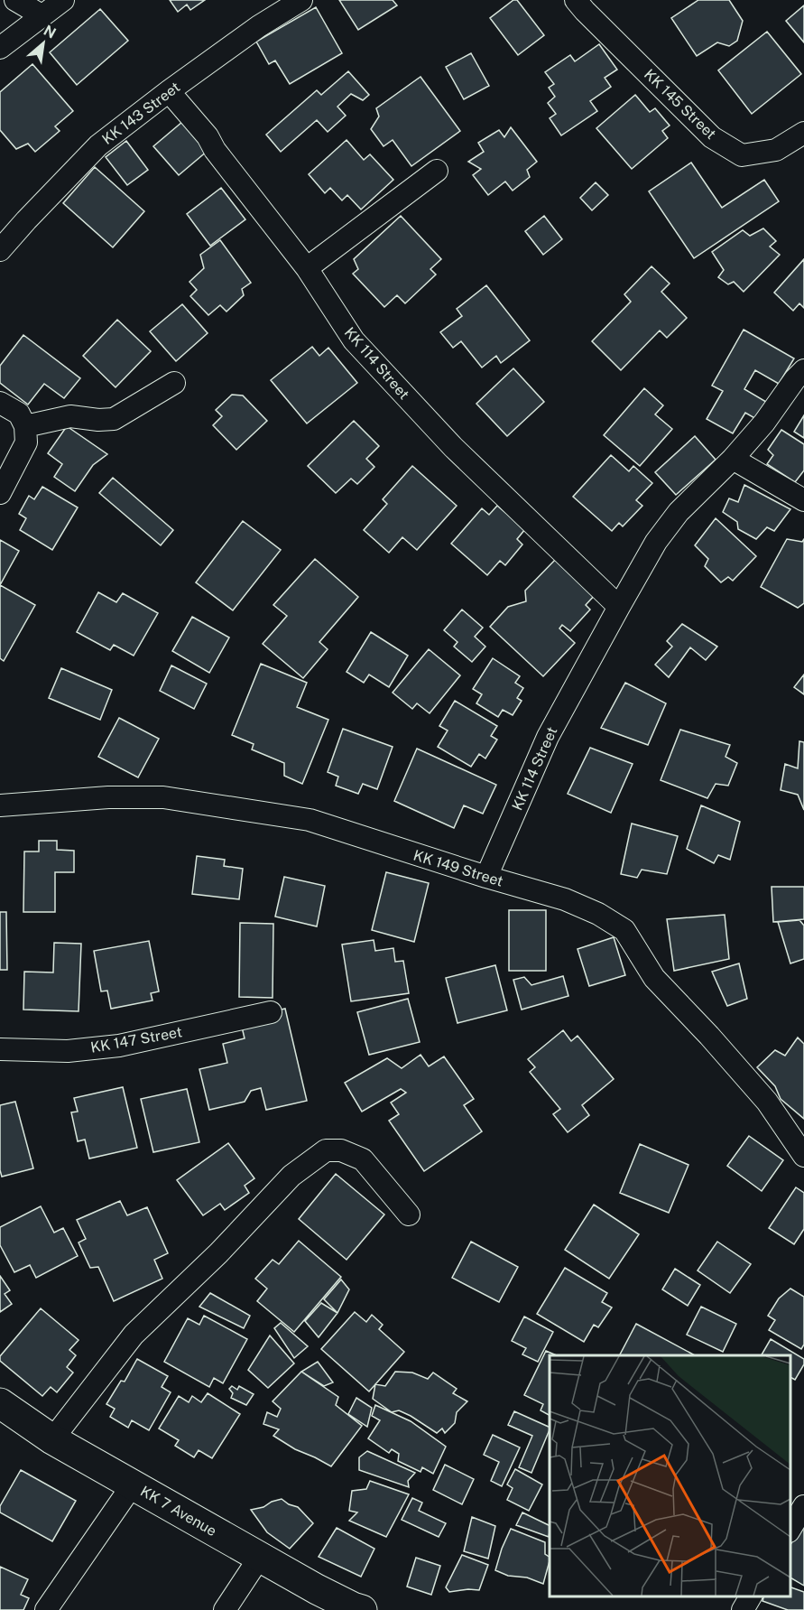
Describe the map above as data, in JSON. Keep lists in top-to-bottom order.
{
  "streets": {
    "street": [
      "KK 145 Street",
      "KK 143 Street",
      "KK 114 Street",
      "KK 149 Street",
      "KK 147 Street",
      "KK 7 Avenue"
    ]
  },
  "crossings": [
    ["KK 143 Street", "KK 114 Street"],
    ["KK 114 Street", "KK 149 Street"]
  ],
  "north": "top right"
}
